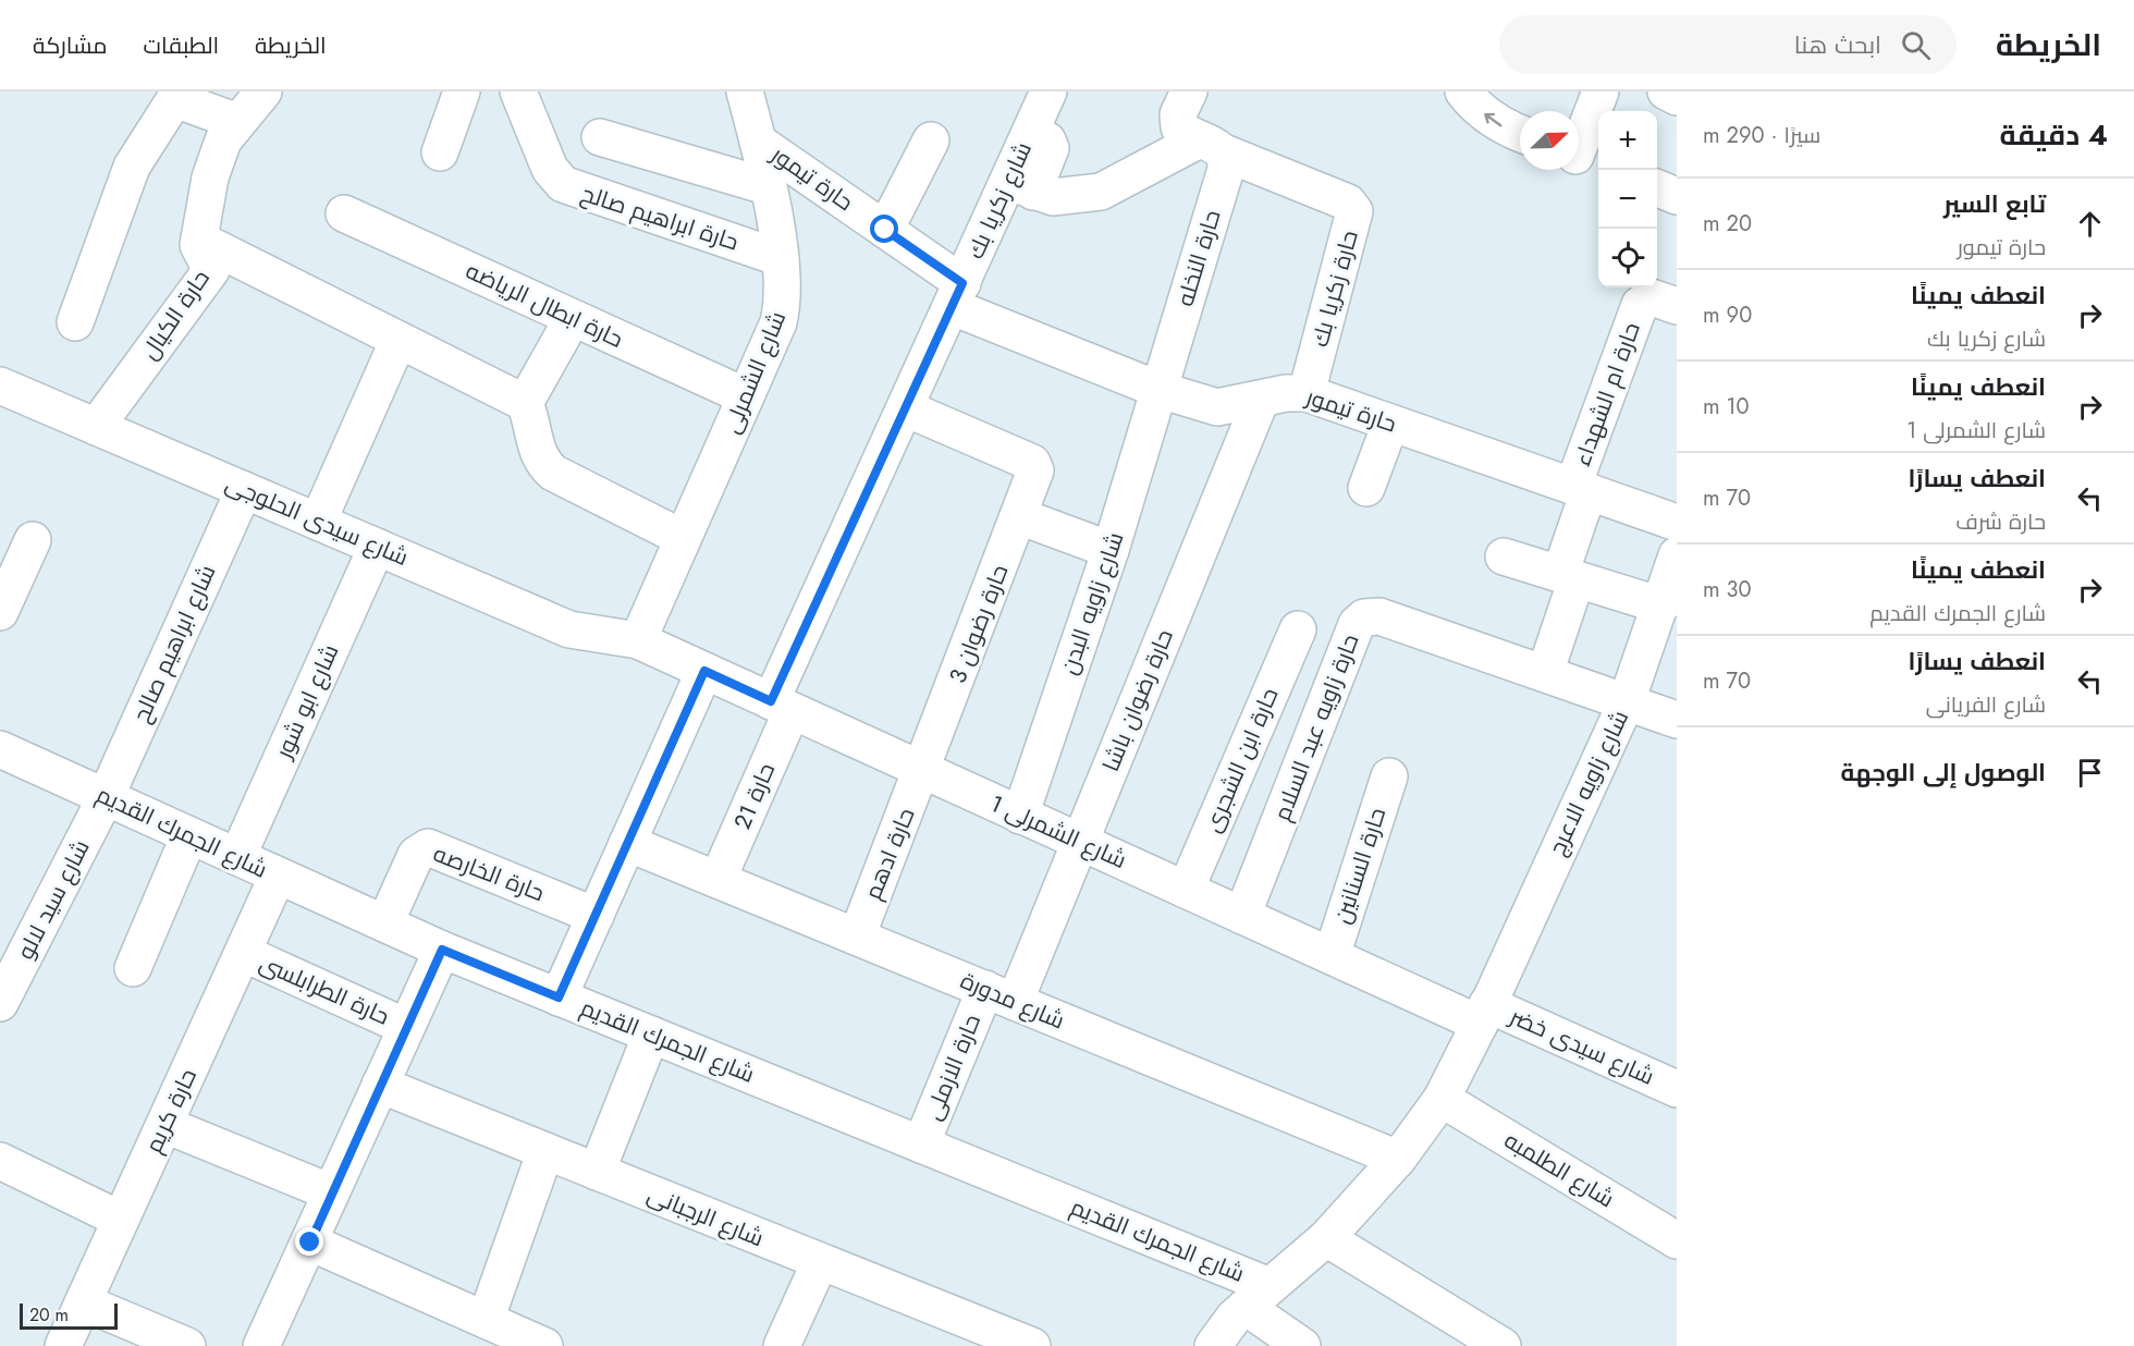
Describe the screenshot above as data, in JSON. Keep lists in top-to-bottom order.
{
  "streets": {
    "street": [
      "حارة تيمور",
      "شارع زكريا بك",
      "حارة ابراهيم صالح",
      "حارة النخله",
      "حارة زكريا بك",
      "حارة ابطال الرياضه",
      "حارة الكيال",
      "شارع الشمرلى",
      "حارة ام الشهداء",
      "شارع سيدى الحلوجى",
      "شارع زاويه البدن",
      "حارة رضوان 3",
      "شارع ابراهيم صالح",
      "حارة رضوان باشا",
      "شارع ابو شور",
      "حارة زاويه عبد السلام",
      "حارة ابن الشجرى",
      "شارع زاويه الاعرج",
      "حارة 21",
      "شارع الجمرك القديم",
      "شارع الشمرلى 1",
      "حارة ادهم",
      "حارة السنانين",
      "حارة الخارصه",
      "شارع سيد لالو",
      "حارة الطرابلسى",
      "شارع مدورة",
      "شارع سيدى خضر",
      "حارة الازملى",
      "حارة كريم",
      "شارع الطلمبه",
      "شارع الرجبانى"
    ]
  },
  "crossings": [
    ["حارة تيمور", "شارع زكريا بك"],
    ["حارة تيمور", "حارة النخله"],
    ["حارة تيمور", "حارة زكريا بك"],
    ["حارة تيمور", "شارع الشمرلى"],
    ["حارة تيمور", "حارة ام الشهداء"],
    ["حارة تيمور", "شارع زاويه البدن"],
    ["حارة تيمور", "حارة رضوان باشا"],
    ["شارع زكريا بك", "حارة رضوان 3"],
    ["شارع زكريا بك", "حارة 21"],
    ["شارع زكريا بك", "شارع الشمرلى 1"],
    ["حارة ابراهيم صالح", "شارع الشمرلى"],
    ["حارة النخله", "حارة زكريا بك"],
    ["حارة النخله", "شارع زاويه البدن"],
    ["حارة ابطال الرياضه", "شارع الشمرلى"],
    ["حارة الكيال", "شارع سيدى الحلوجى"],
    ["شارع الشمرلى", "شارع سيدى الحلوجى"],
    ["شارع الشمرلى", "شارع الشمرلى 1"],
    ["شارع سيدى الحلوجى", "شارع ابراهيم صالح"],
    ["شارع سيدى الحلوجى", "شارع ابو شور"],
    ["شارع سيدى الحلوجى", "شارع الشمرلى 1"],
    ["شارع زاويه البدن", "شارع الشمرلى 1"],
    ["حارة رضوان 3", "شارع الشمرلى 1"],
    ["حارة رضوان 3", "حارة ادهم"],
    ["شارع ابراهيم صالح", "شارع الجمرك القديم"],
    ["شارع ابراهيم صالح", "شارع سيد لالو"],
    ["حارة رضوان باشا", "شارع الشمرلى 1"],
    ["حارة رضوان باشا", "شارع مدورة"],
    ["حارة رضوان باشا", "حارة الازملى"],
    ["شارع ابو شور", "شارع الجمرك القديم"],
    ["حارة زاويه عبد السلام", "شارع زاويه الاعرج"],
    ["حارة زاويه عبد السلام", "شارع الشمرلى 1"],
    ["حارة ابن الشجرى", "شارع الشمرلى 1"],
    ["شارع زاويه الاعرج", "شارع الجمرك القديم"],
    ["شارع زاويه الاعرج", "شارع الشمرلى 1"],
    ["شارع زاويه الاعرج", "شارع مدورة"],
    ["شارع زاويه الاعرج", "شارع سيدى خضر"],
    ["شارع زاويه الاعرج", "شارع الطلمبه"],
    ["حارة 21", "شارع الشمرلى 1"],
    ["حارة 21", "شارع مدورة"],
    ["شارع الجمرك القديم", "حارة الخارصه"],
    ["شارع الجمرك القديم", "شارع سيد لالو"],
    ["شارع الجمرك القديم", "حارة الازملى"],
    ["شارع الجمرك القديم", "حارة كريم"],
    ["شارع الشمرلى 1", "حارة ادهم"],
    ["شارع الشمرلى 1", "حارة السنانين"],
    ["شارع الشمرلى 1", "شارع سيدى خضر"],
    ["حارة ادهم", "شارع مدورة"],
    ["حارة الطرابلسى", "حارة كريم"],
    ["شارع مدورة", "حارة الازملى"]
  ],
  "scale_bar": "20 m",
  "north": "top right",
  "page": {
    "header": "الخريطة",
    "search": "ابحث هنا",
    "nav": ["الخريطة", "الطبقات", "مشاركة"],
    "heading": ["4 دقيقة", "سيرًا · 290 m"],
    "map_buttons": ["+", "−"],
    "list": [
      ["تابع السير", "حارة تيمور", "20 m"],
      ["انعطف يمينًا", "شارع زكريا بك", "90 m"],
      ["انعطف يمينًا", "شارع الشمرلى 1", "10 m"],
      ["انعطف يسارًا", "حارة شرف", "70 m"],
      ["انعطف يمينًا", "شارع الجمرك القديم", "30 m"],
      ["انعطف يسارًا", "شارع الفريانى", "70 m"],
      "الوصول إلى الوجهة"
    ],
    "scale": "20 m"
  }
}
